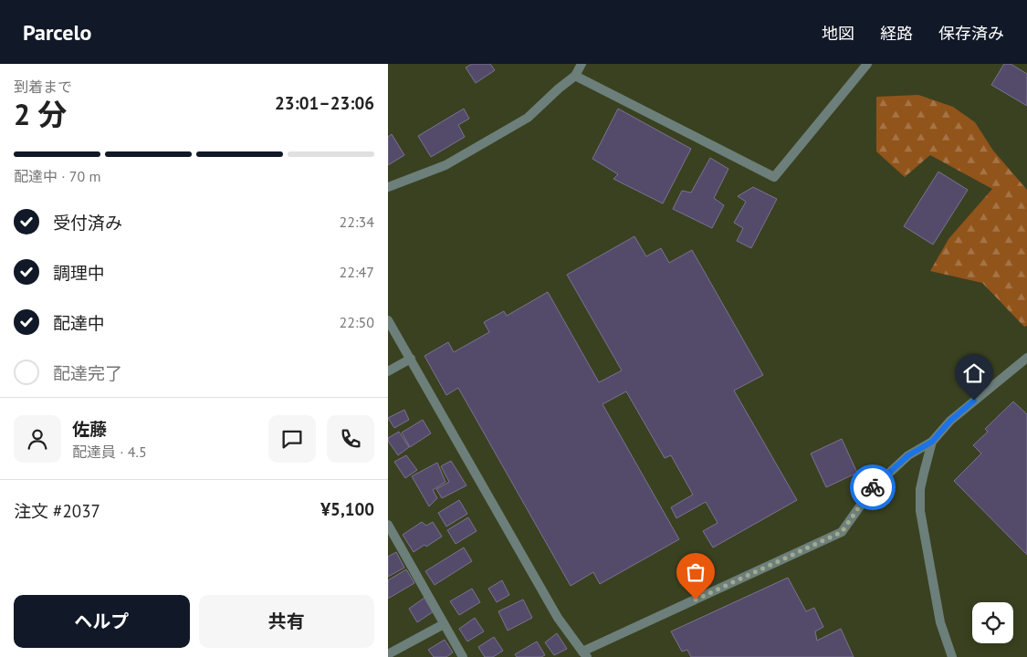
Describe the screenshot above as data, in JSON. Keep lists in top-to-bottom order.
{
  "page": {
    "header": "Parcelo",
    "nav": ["地図", "経路", "保存済み"],
    "heading": ["2 分", "到着まで", "23:01–23:06"],
    "panel": [
      "佐藤",
      "配達員 · 4.5",
      "注文 #2037",
      "¥5,100"
    ],
    "bar": "配達中 · 70 m",
    "list": [
      ["受付済み", "22:34"],
      ["調理中", "22:47"],
      ["配達中", "22:50"],
      "配達完了"
    ],
    "buttons": ["ヘルプ", "共有"]
  }
}
